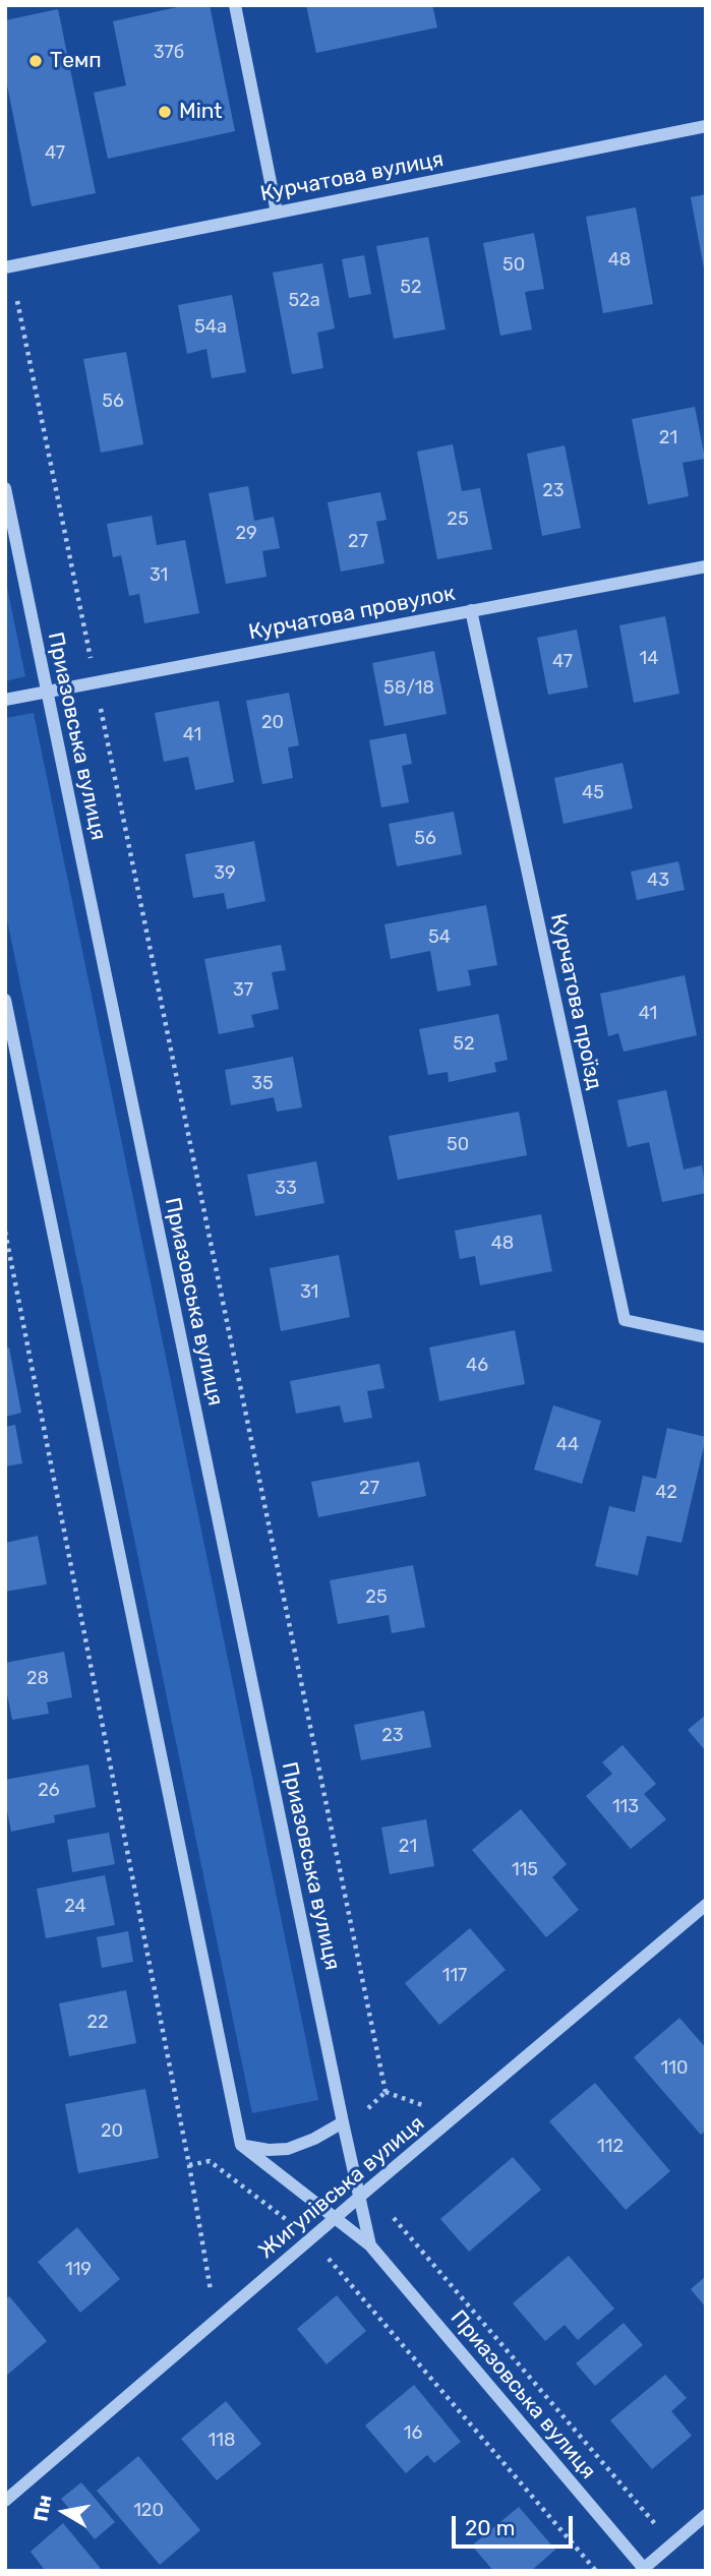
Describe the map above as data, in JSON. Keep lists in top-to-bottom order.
{
  "streets": {
    "street": [
      "Курчатова вулиця",
      "Курчатова провулок",
      "Приазовська вулиця",
      "Курчатова проїзд",
      "Жигулівська вулиця"
    ]
  },
  "crossings": [
    ["Курчатова провулок", "Приазовська вулиця"],
    ["Курчатова провулок", "Курчатова проїзд"],
    ["Приазовська вулиця", "Жигулівська вулиця"]
  ],
  "places": ["Темп", "Mint"],
  "house_numbers": [
    "37б",
    "47",
    "48",
    "50",
    "52",
    "52а",
    "54а",
    "56",
    "21",
    "23",
    "25",
    "29",
    "27",
    "31",
    "14",
    "47",
    "58/18",
    "20",
    "41",
    "45",
    "56",
    "39",
    "43",
    "54",
    "37",
    "41",
    "52",
    "35",
    "50",
    "33",
    "48",
    "31",
    "46",
    "44",
    "27",
    "42",
    "25",
    "28",
    "23",
    "26",
    "113",
    "21",
    "115",
    "24",
    "117",
    "22",
    "110",
    "20",
    "112",
    "119",
    "16",
    "118",
    "120"
  ],
  "scale_bar": "20 m",
  "north": "left"
}
